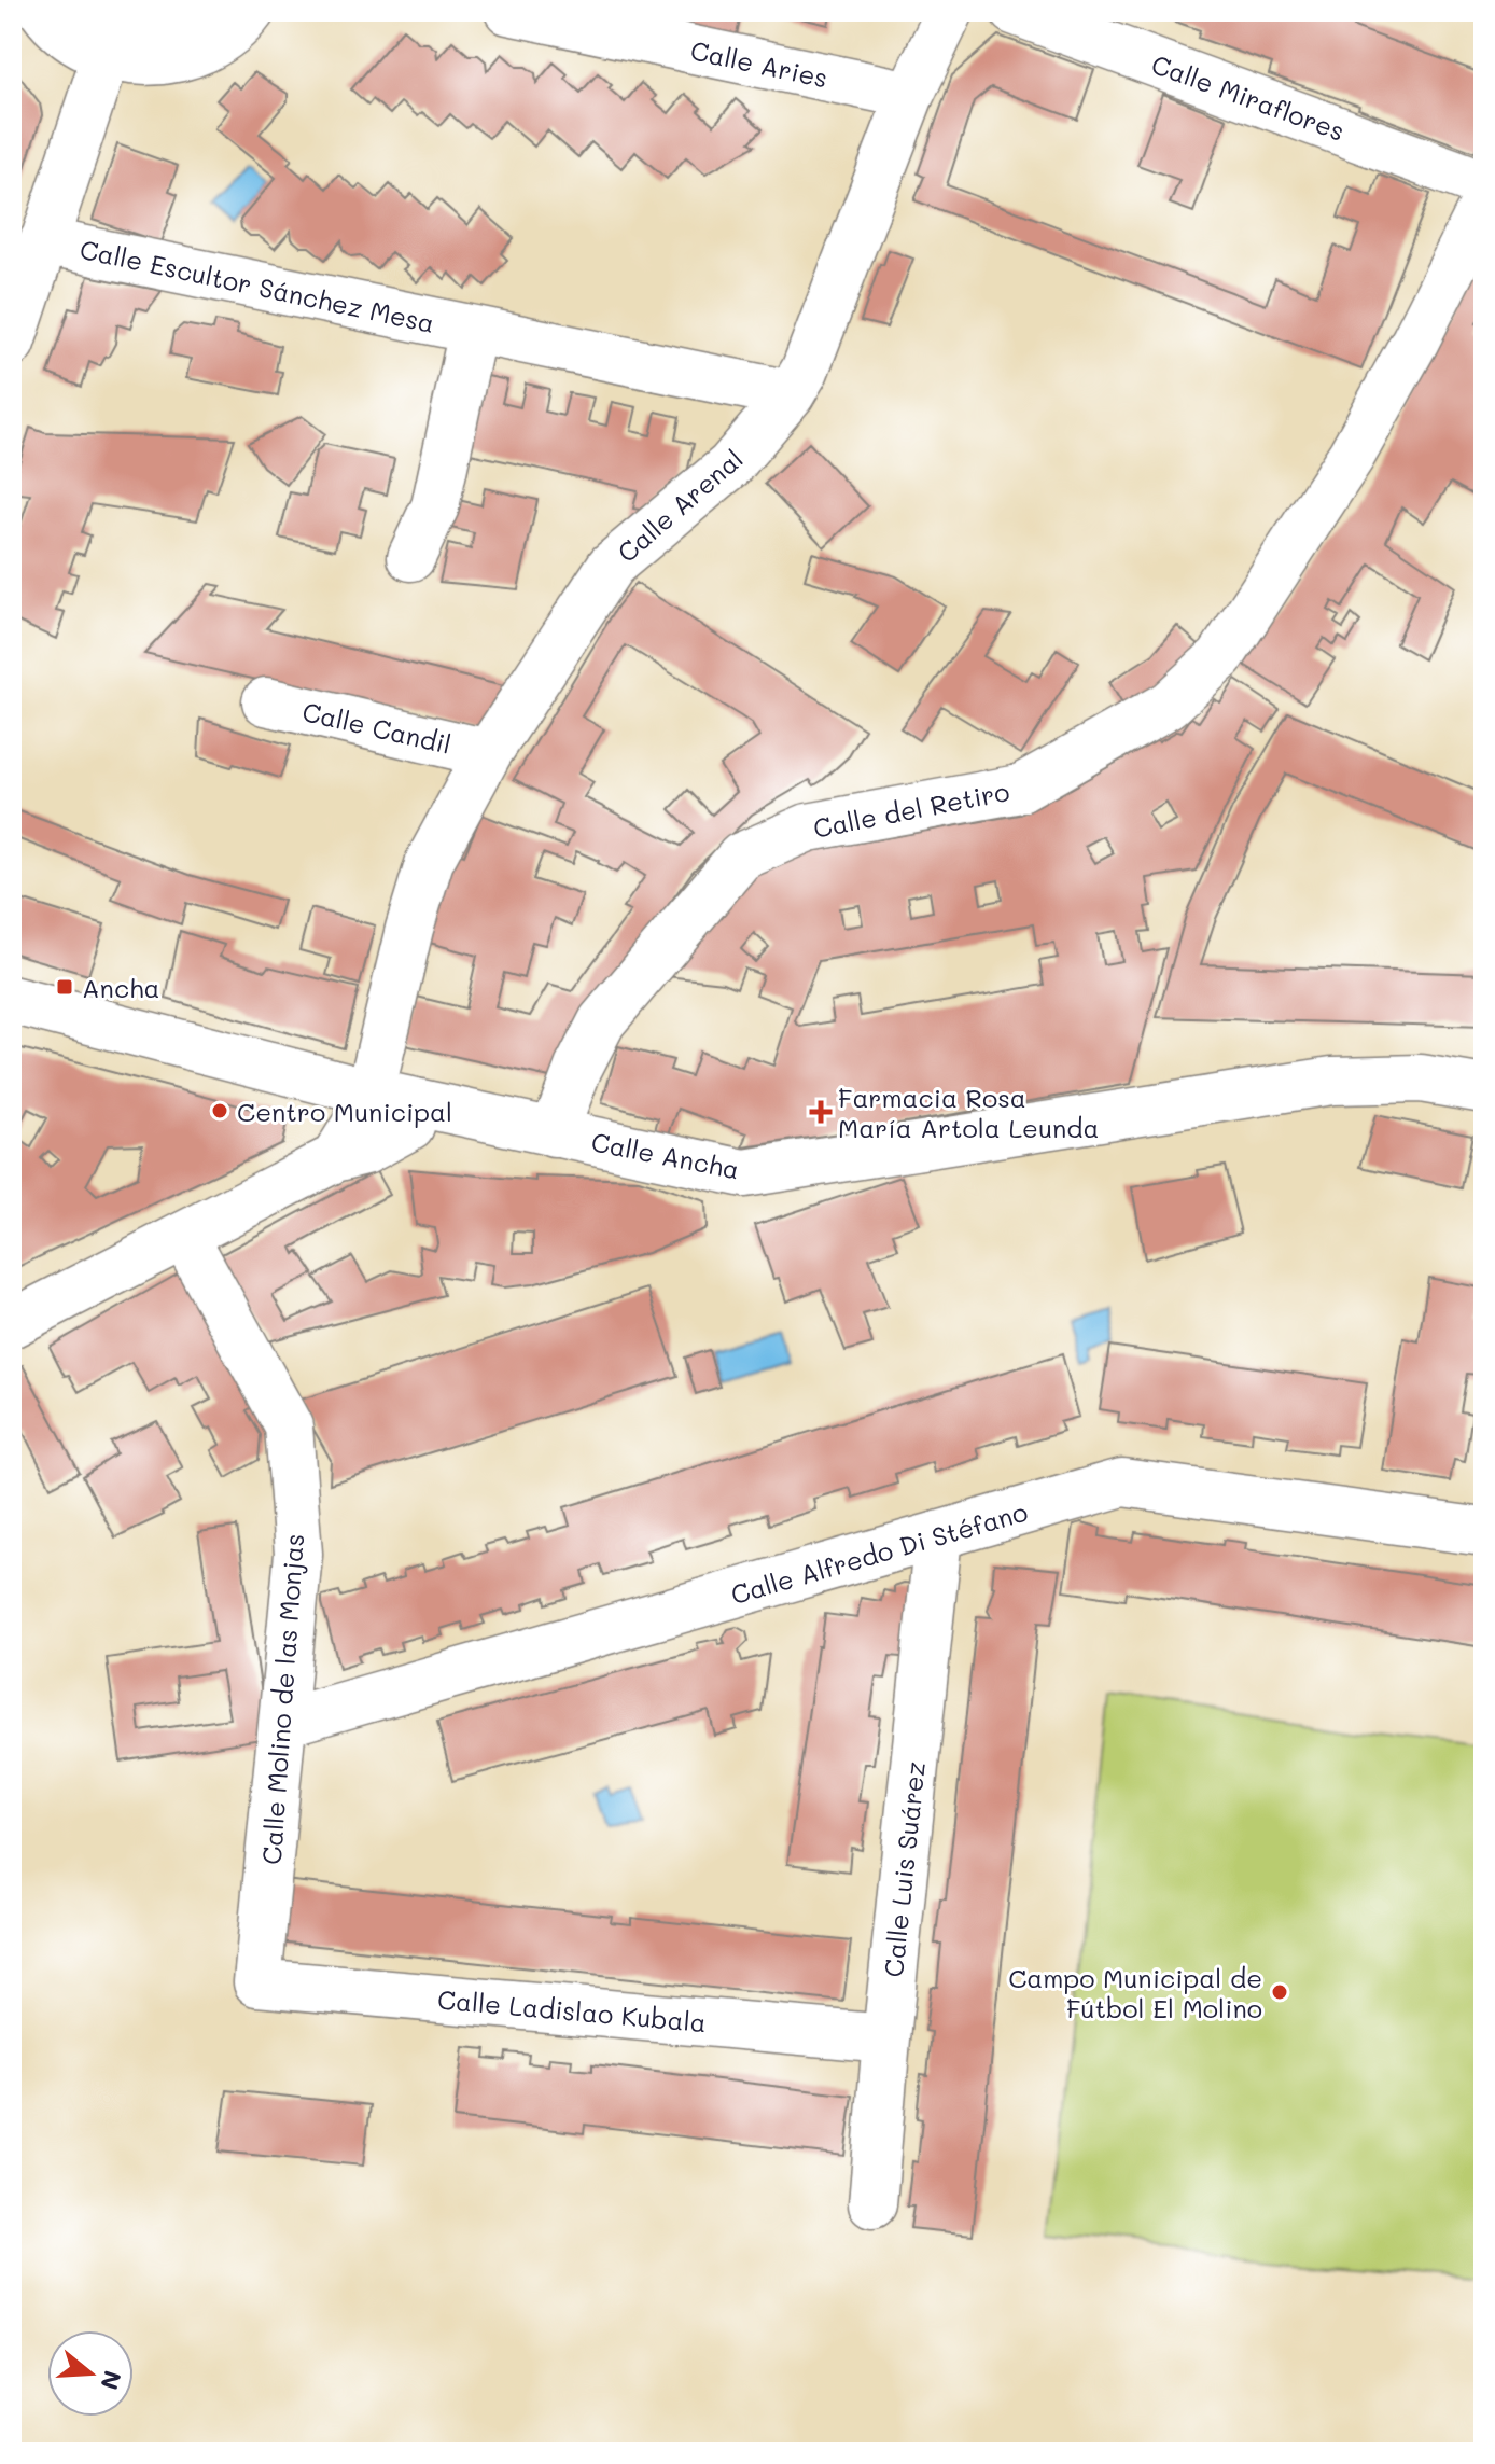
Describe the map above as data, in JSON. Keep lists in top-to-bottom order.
{
  "streets": {
    "street": [
      "Calle Aries",
      "Calle Miraflores",
      "Calle Escultor Sánchez Mesa",
      "Calle Arenal",
      "Calle Candil",
      "Calle del Retiro",
      "Calle Ancha",
      "Calle Alfredo Di Stéfano",
      "Calle Molino de las Monjas",
      "Calle Luis Suárez",
      "Calle Ladislao Kubala"
    ]
  },
  "crossings": [
    ["Calle Aries", "Calle Arenal"],
    ["Calle Escultor Sánchez Mesa", "Calle Arenal"],
    ["Calle Arenal", "Calle Candil"],
    ["Calle Arenal", "Calle Ancha"],
    ["Calle del Retiro", "Calle Ancha"],
    ["Calle Alfredo Di Stéfano", "Calle Molino de las Monjas"],
    ["Calle Alfredo Di Stéfano", "Calle Luis Suárez"],
    ["Calle Molino de las Monjas", "Calle Ladislao Kubala"],
    ["Calle Luis Suárez", "Calle Ladislao Kubala"]
  ],
  "places": {
    "transit": ["Ancha"],
    "other": ["Centro Municipal", "Campo Municipal de Fútbol El Molino"],
    "health": ["Farmacia Rosa María Artola Leunda"]
  },
  "north": "right"
}
